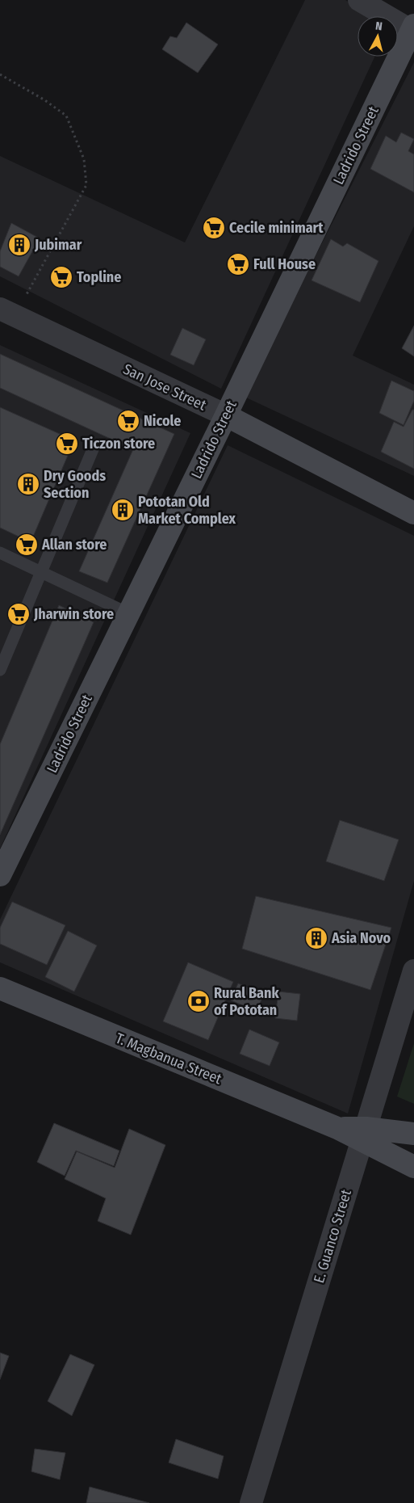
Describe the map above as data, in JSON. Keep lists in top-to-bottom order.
{
  "streets": {
    "street": [
      "Ladrido Street",
      "San Jose Street",
      "T. Magbanua Street",
      "E. Guanco Street"
    ]
  },
  "crossings": [
    ["Ladrido Street", "San Jose Street"],
    ["T. Magbanua Street", "E. Guanco Street"]
  ],
  "places": {
    "supermarket": [
      "Cecile minimart",
      "Full House",
      "Topline",
      "Nicole",
      "Ticzon store",
      "Allan store",
      "Jharwin store"
    ],
    "building": [
      "Jubimar",
      "Dry Goods Section",
      "Pototan Old Market Complex",
      "Asia Novo"
    ],
    "bank": ["Rural Bank of Pototan"]
  },
  "north": "top"
}
